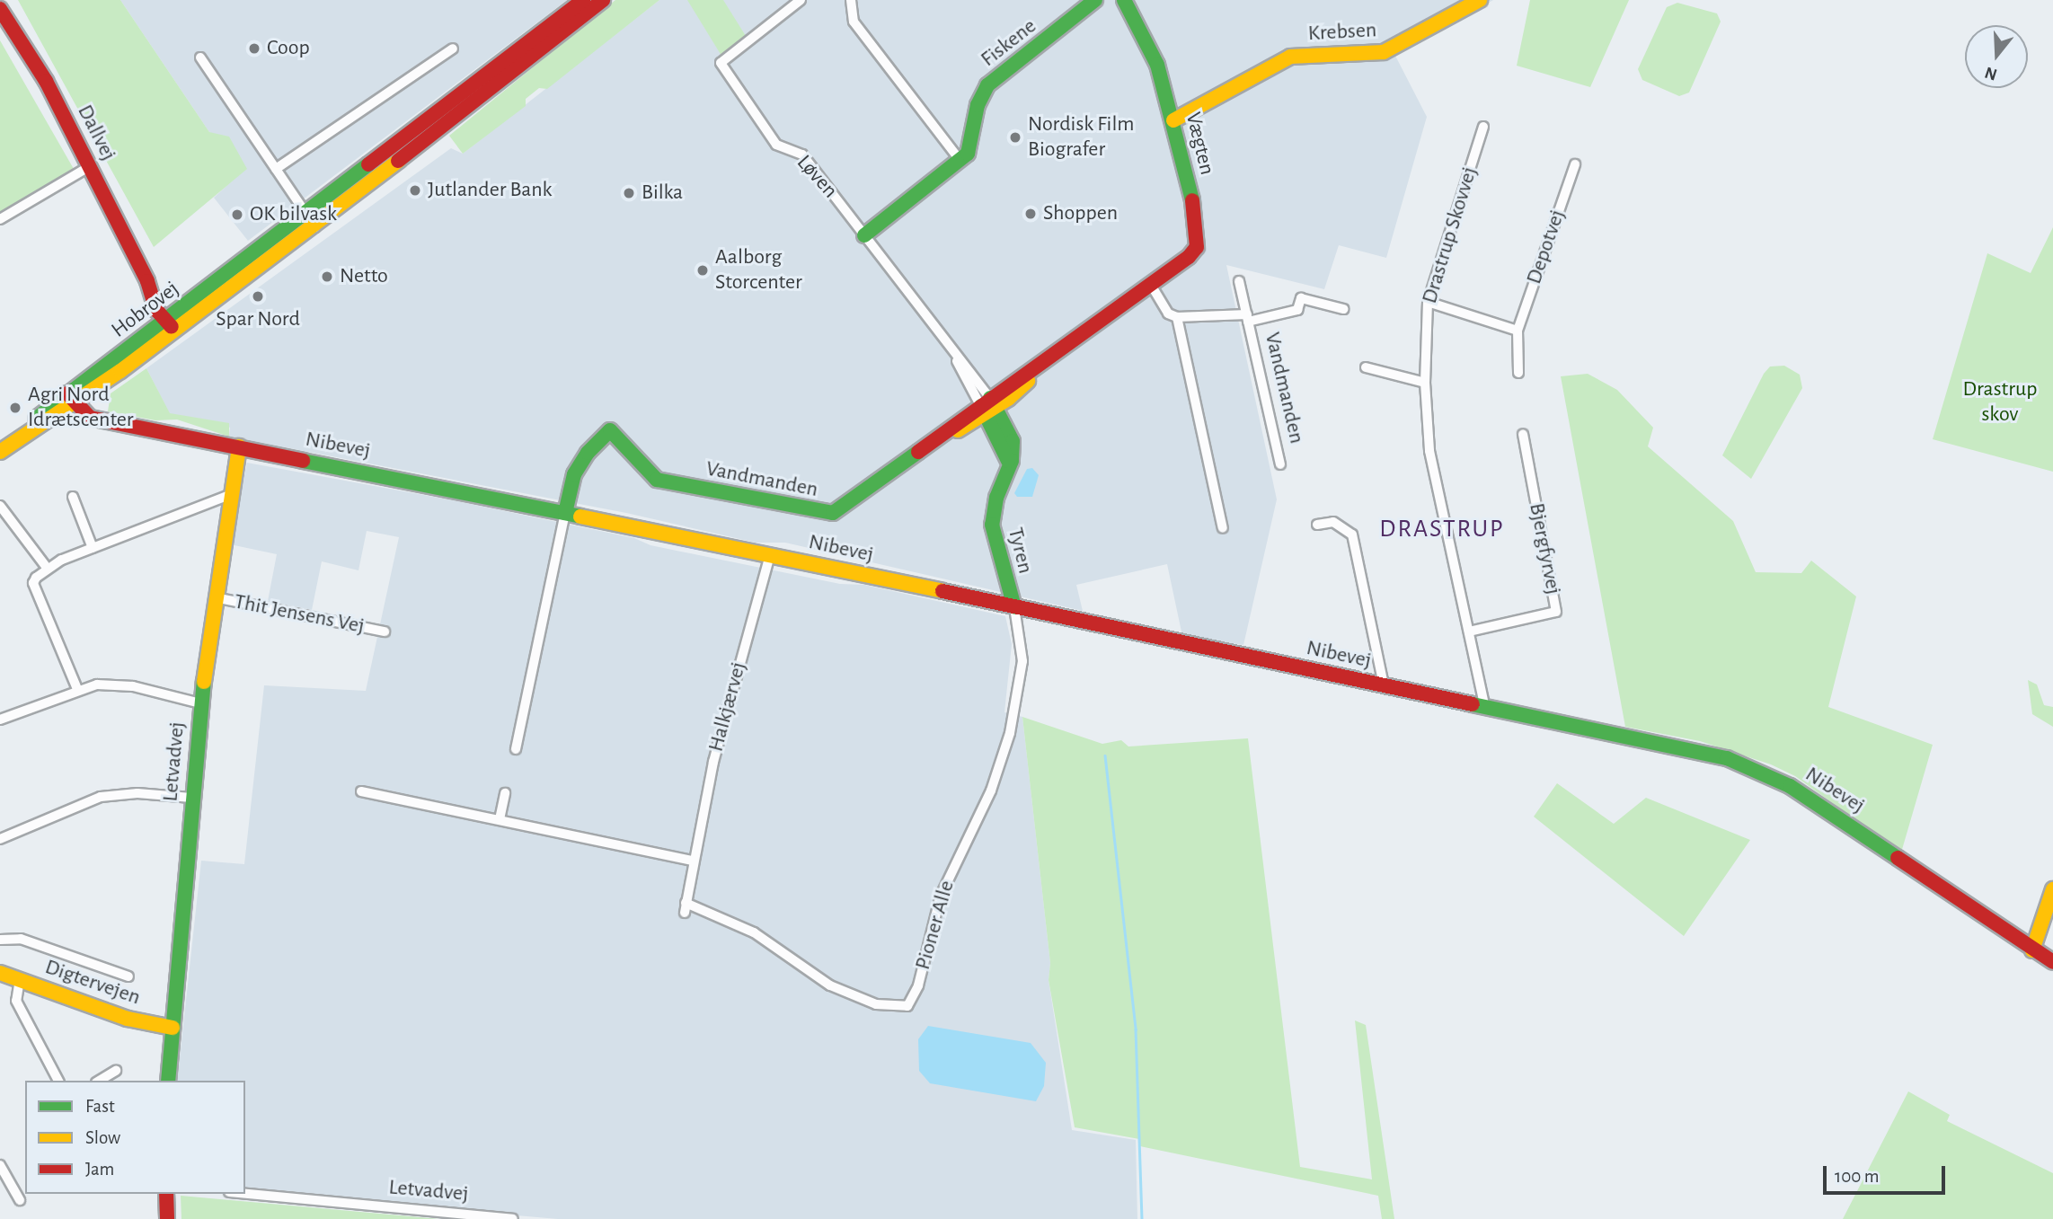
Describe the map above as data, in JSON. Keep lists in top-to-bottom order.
{
  "streets": {
    "street": [
      "Krebsen",
      "Fiskene",
      "Dallvej",
      "Vægten",
      "Løven",
      "Drastrup Skovvej",
      "Depotvej",
      "Hobrovej",
      "Vandmanden",
      "Nibevej",
      "Bjergfyrvej",
      "Tyren",
      "Thit Jensens Vej",
      "Halkjærvej",
      "Letvadvej",
      "Pioner Alle",
      "Digtervejen"
    ]
  },
  "crossings": [
    ["Krebsen", "Vægten"],
    ["Dallvej", "Hobrovej"],
    ["Vægten", "Vandmanden"],
    ["Løven", "Vandmanden"],
    ["Løven", "Tyren"],
    ["Drastrup Skovvej", "Nibevej"],
    ["Drastrup Skovvej", "Bjergfyrvej"],
    ["Hobrovej", "Nibevej"],
    ["Vandmanden", "Nibevej"],
    ["Vandmanden", "Tyren"],
    ["Nibevej", "Tyren"],
    ["Nibevej", "Halkjærvej"],
    ["Nibevej", "Letvadvej"],
    ["Nibevej", "Pioner Alle"],
    ["Tyren", "Pioner Alle"],
    ["Thit Jensens Vej", "Letvadvej"],
    ["Halkjærvej", "Pioner Alle"],
    ["Letvadvej", "Digtervejen"]
  ],
  "districts": ["DRASTRUP"],
  "parks": ["Drastrup skov"],
  "places": [
    "Coop",
    "Nordisk Film Biografer",
    "Jutlander Bank",
    "Bilka",
    "Shoppen",
    "OK bilvask",
    "Aalborg Storcenter",
    "Netto",
    "Spar Nord",
    "Agri Nord Idrætscenter"
  ],
  "legend": ["Fast", "Slow", "Jam"],
  "scale_bar": "100 m",
  "north": "bottom"
}
